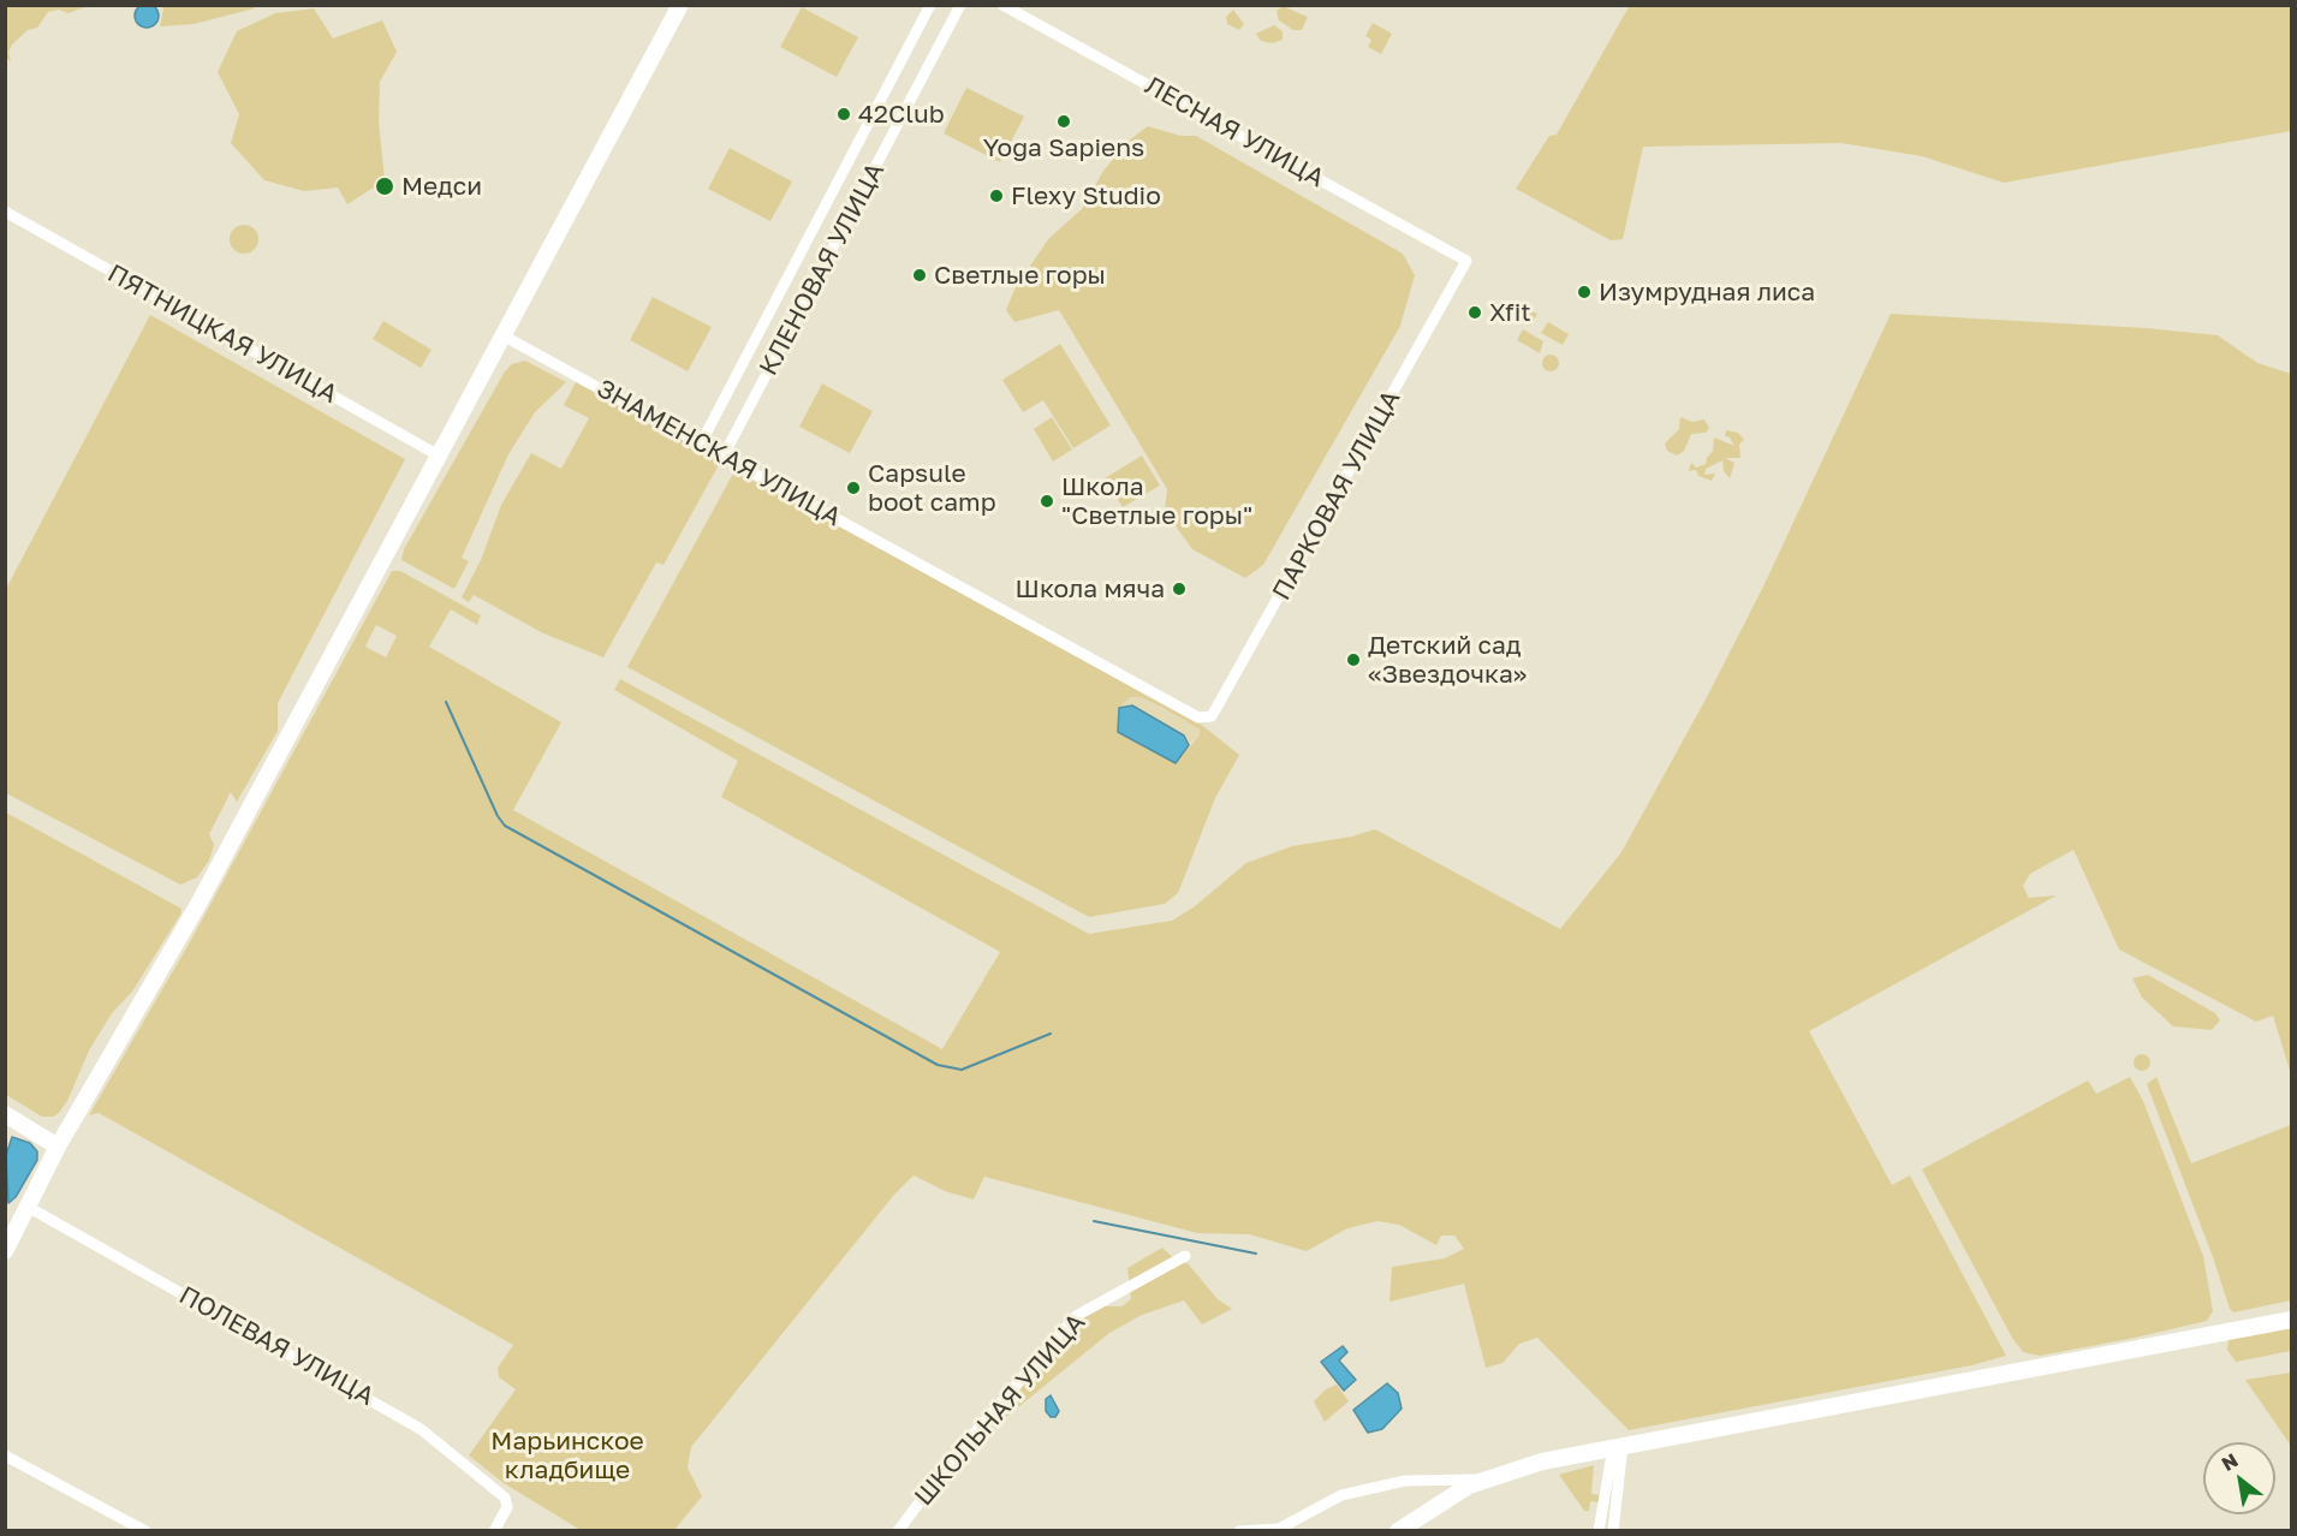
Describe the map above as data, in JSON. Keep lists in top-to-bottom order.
{
  "streets": {
    "street": [
      "ЛЕСНАЯ УЛИЦА",
      "КЛЕНОВАЯ УЛИЦА",
      "ПЯТНИЦКАЯ УЛИЦА",
      "ЗНАМЕНСКАЯ УЛИЦА",
      "ПАРКОВАЯ УЛИЦА",
      "ПОЛЕВАЯ УЛИЦА",
      "ШКОЛЬНАЯ УЛИЦА"
    ]
  },
  "crossings": [
    ["ЛЕСНАЯ УЛИЦА", "ПАРКОВАЯ УЛИЦА"],
    ["КЛЕНОВАЯ УЛИЦА", "ЗНАМЕНСКАЯ УЛИЦА"],
    ["ЗНАМЕНСКАЯ УЛИЦА", "ПАРКОВАЯ УЛИЦА"]
  ],
  "parks": ["Марьинское кладбище"],
  "places": [
    "42Club",
    "Yoga Sapiens",
    "Медси",
    "Flexy Studio",
    "Светлые горы",
    "Изумрудная лиса",
    "Xfit",
    "Capsule boot camp",
    "Школа \"Светлые горы\"",
    "Школа мяча",
    "Детский сад «Звездочка»"
  ],
  "north": "top left"
}
